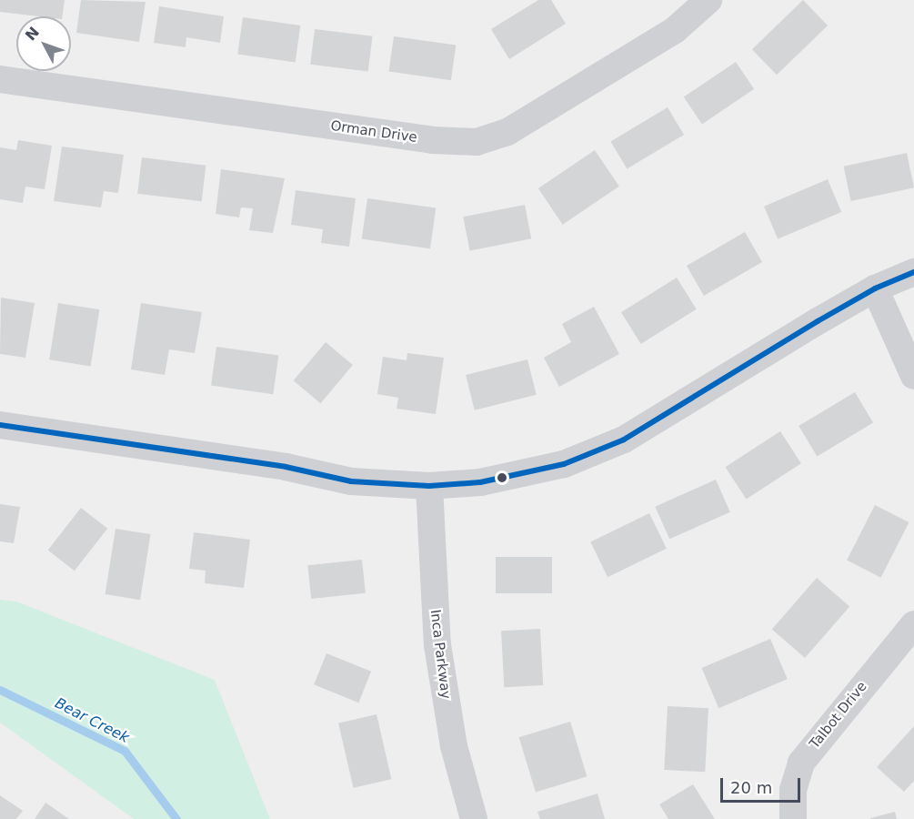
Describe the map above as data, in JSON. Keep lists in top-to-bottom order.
{
  "streets": {
    "street": ["Orman Drive", "Inca Parkway", "Talbot Drive"]
  },
  "water": ["Bear Creek"],
  "scale_bar": "20 m",
  "north": "top left"
}
